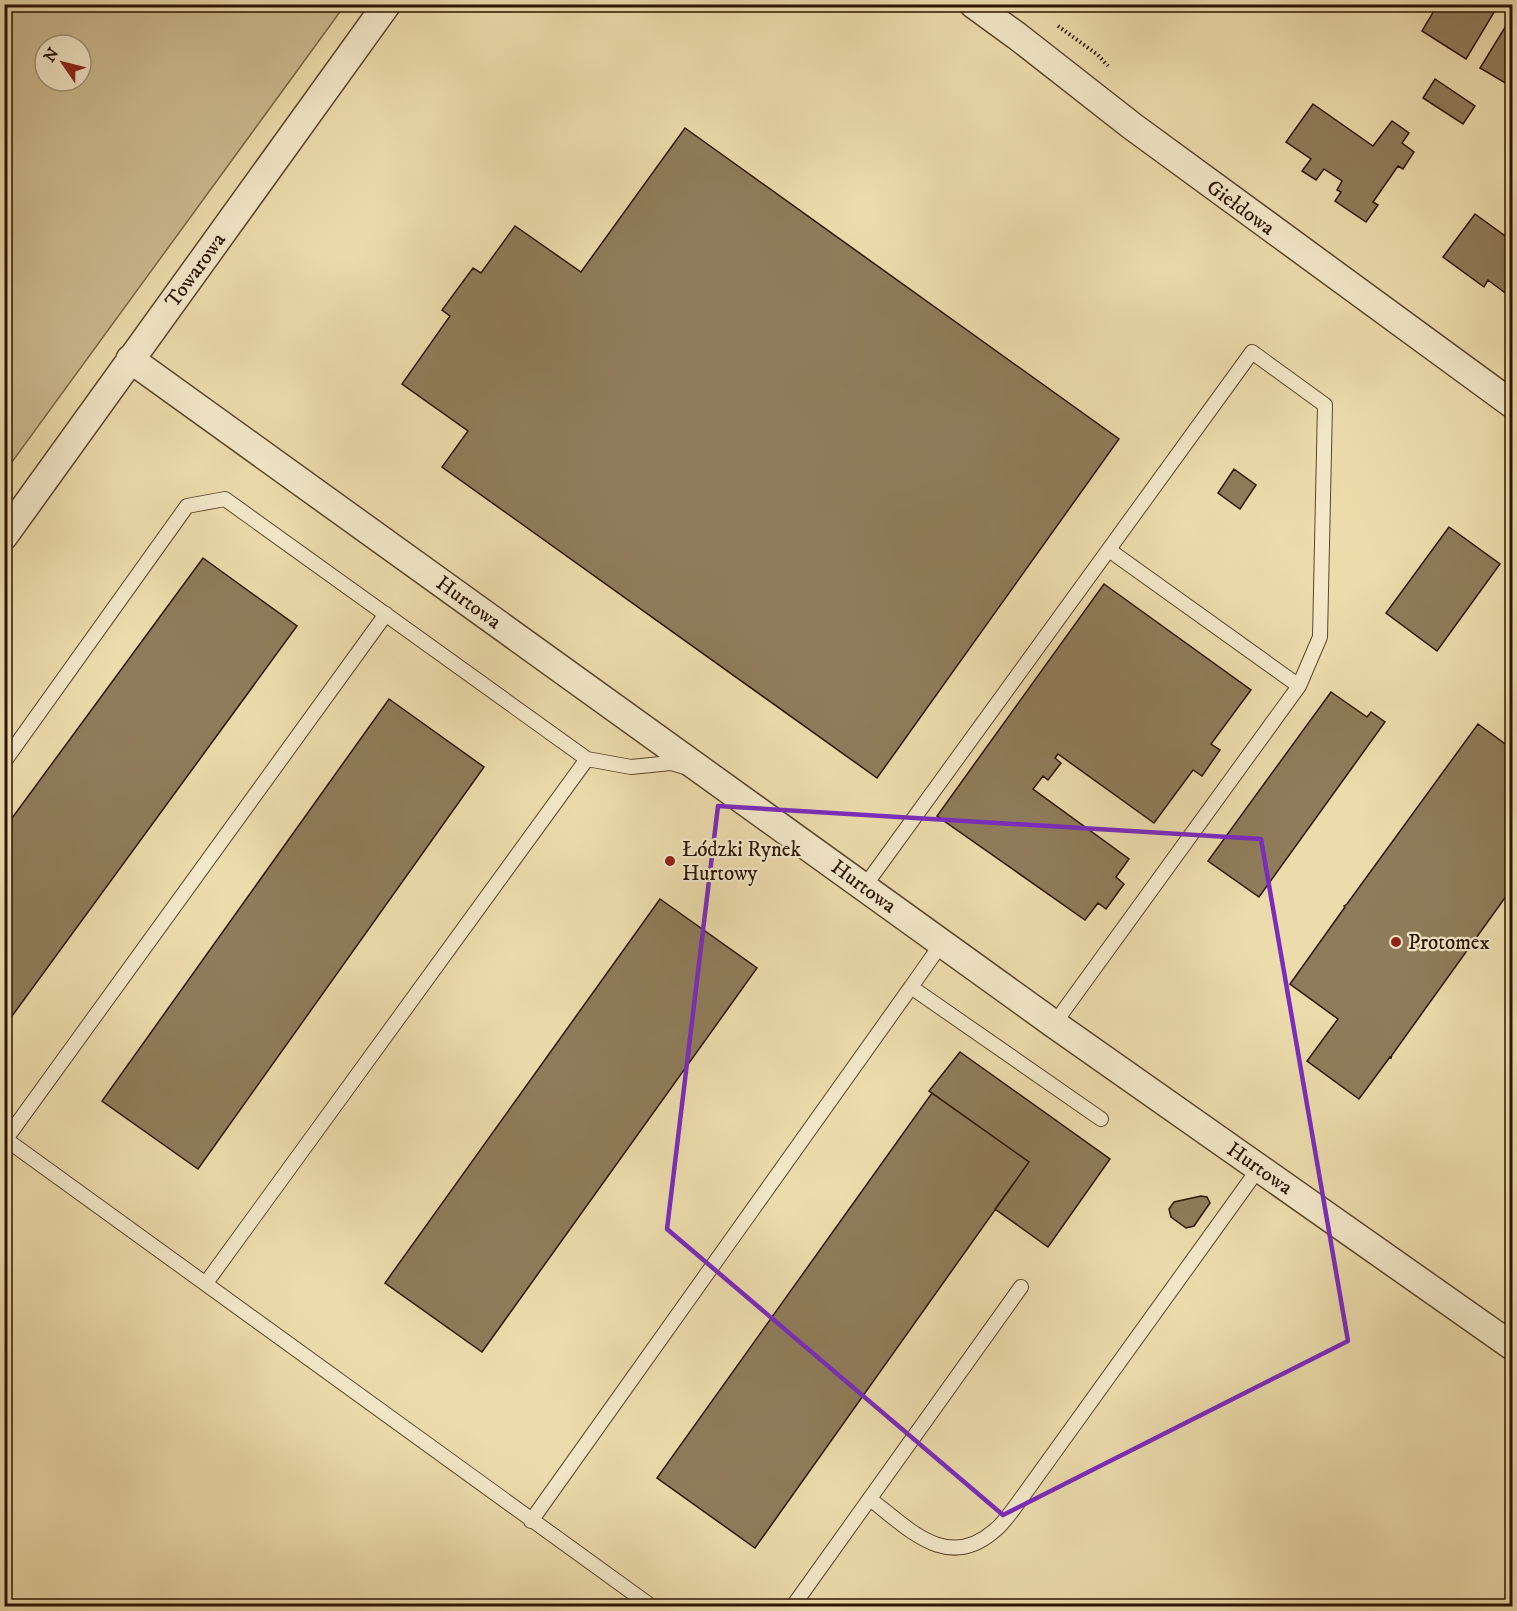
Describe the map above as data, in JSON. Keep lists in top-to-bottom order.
{
  "streets": {
    "street": ["Giełdowa", "Towarowa", "Hurtowa"]
  },
  "crossings": [
    ["Towarowa", "Hurtowa"]
  ],
  "places": ["Łódzki Rynek Hurtowy", "Protomex"],
  "north": "top left"
}
